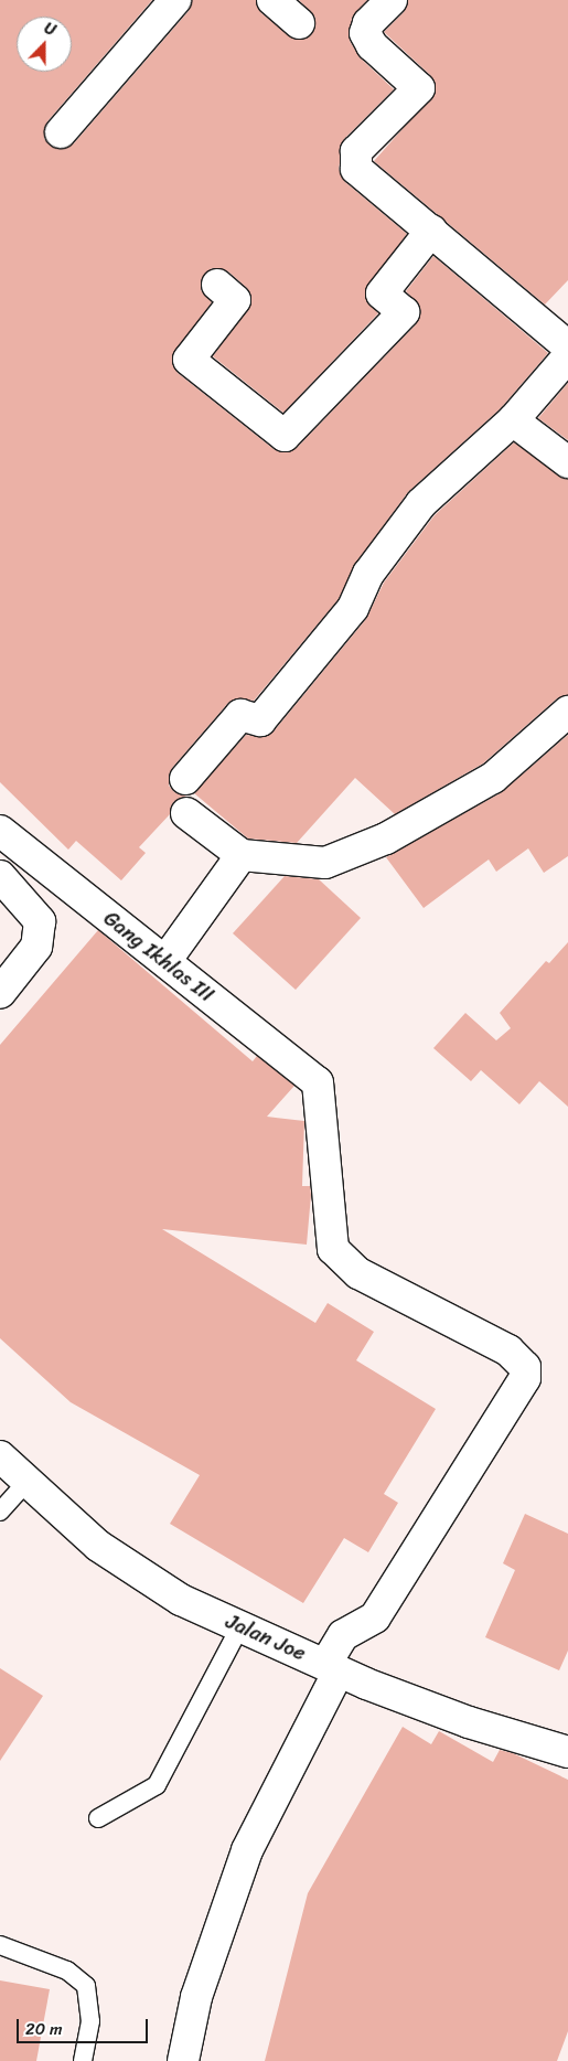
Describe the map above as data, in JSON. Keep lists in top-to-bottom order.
{
  "streets": {
    "street": ["Gang Ikhlas III", "Jalan Joe"]
  },
  "crossings": [
    ["Gang Ikhlas III", "Jalan Joe"]
  ],
  "scale_bar": "20 m",
  "north": "top"
}
